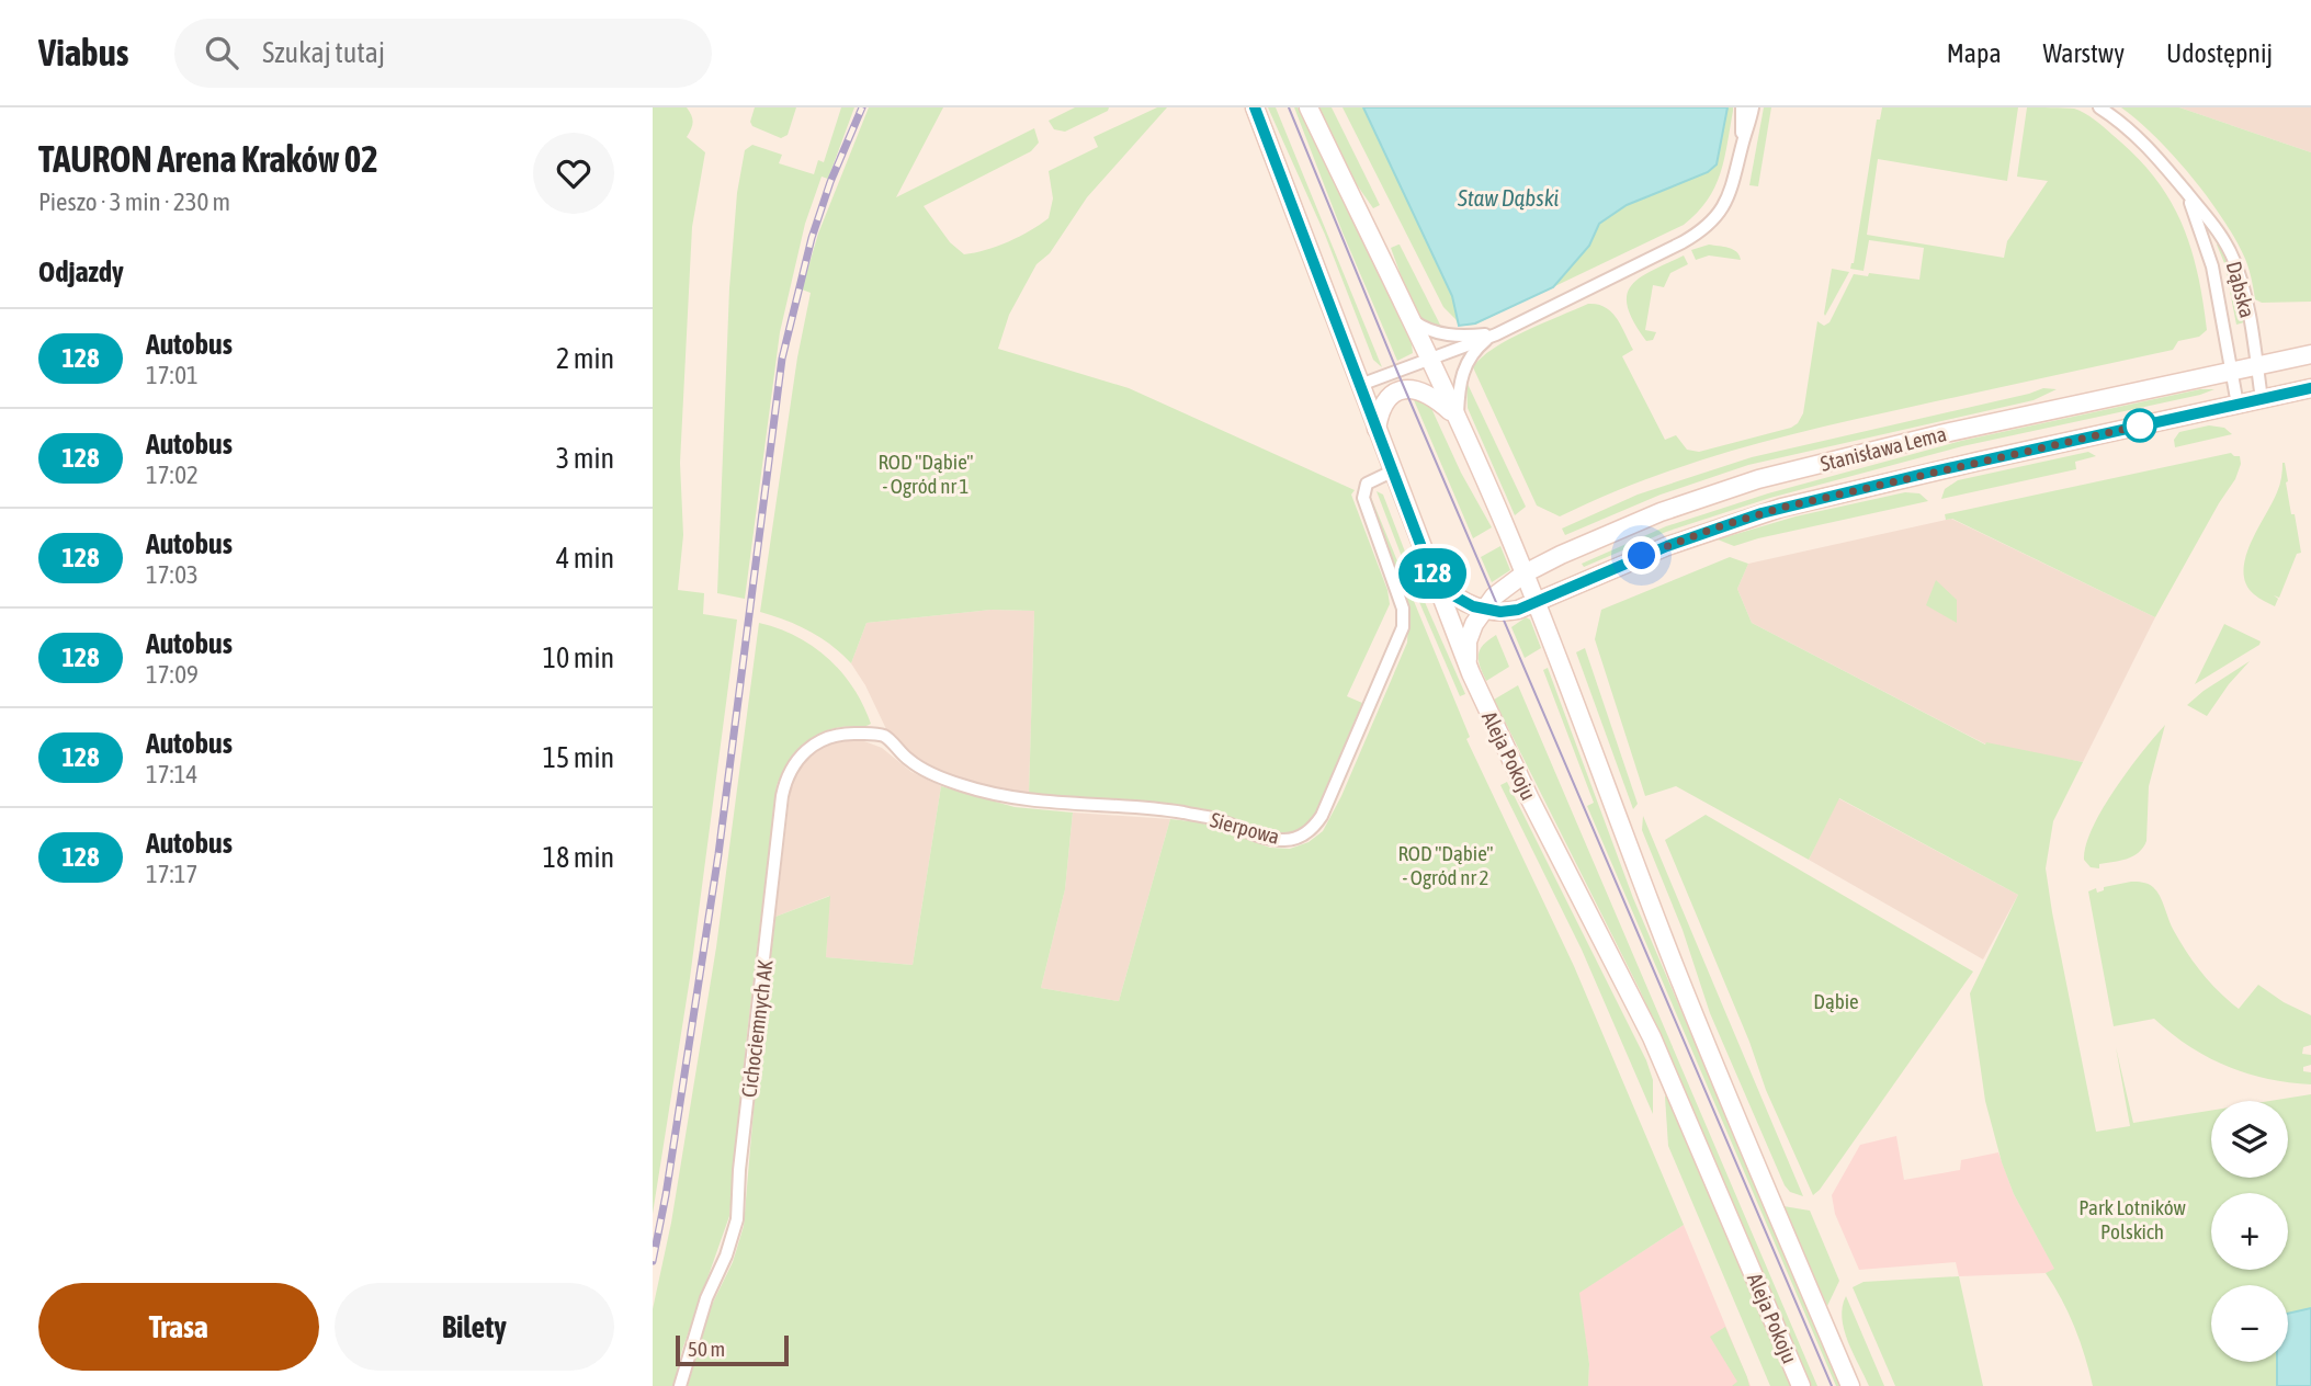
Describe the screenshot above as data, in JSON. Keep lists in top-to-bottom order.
{
  "streets": {
    "main road": ["Stanisława Lema", "Aleja Pokoju"],
    "street": ["Dąbska", "Sierpowa", "Cichociemnych AK"]
  },
  "crossings": [
    ["Dąbska", "Stanisława Lema"],
    ["Stanisława Lema", "Aleja Pokoju"],
    ["Aleja Pokoju", "Sierpowa"],
    ["Sierpowa", "Cichociemnych AK"]
  ],
  "water": ["Staw Dąbski"],
  "parks": [
    "ROD \"Dąbie\" - Ogród nr 1",
    "ROD \"Dąbie\" - Ogród nr 2",
    "Dąbie",
    "Park Lotników Polskich"
  ],
  "lines": ["bus line 128"],
  "scale_bar": "50 m",
  "page": {
    "header": "Viabus",
    "search": "Szukaj tutaj",
    "nav": ["Mapa", "Warstwy", "Udostępnij"],
    "heading": [
      ["TAURON Arena Kraków 02", "Pieszo · 3 min · 230 m"],
      "Odjazdy"
    ],
    "on_map": "128",
    "list": [
      {
        "mark": "128",
        "name": "Autobus",
        "note": "17:01",
        "value": "2 min"
      },
      {
        "mark": "128",
        "name": "Autobus",
        "note": "17:02",
        "value": "3 min"
      },
      {
        "mark": "128",
        "name": "Autobus",
        "note": "17:03",
        "value": "4 min"
      },
      {
        "mark": "128",
        "name": "Autobus",
        "note": "17:09",
        "value": "10 min"
      },
      {
        "mark": "128",
        "name": "Autobus",
        "note": "17:14",
        "value": "15 min"
      },
      {
        "mark": "128",
        "name": "Autobus",
        "note": "17:17",
        "value": "18 min"
      }
    ],
    "map_buttons": ["+", "−"],
    "buttons": ["Trasa", "Bilety"],
    "scale": "50 m"
  }
}
